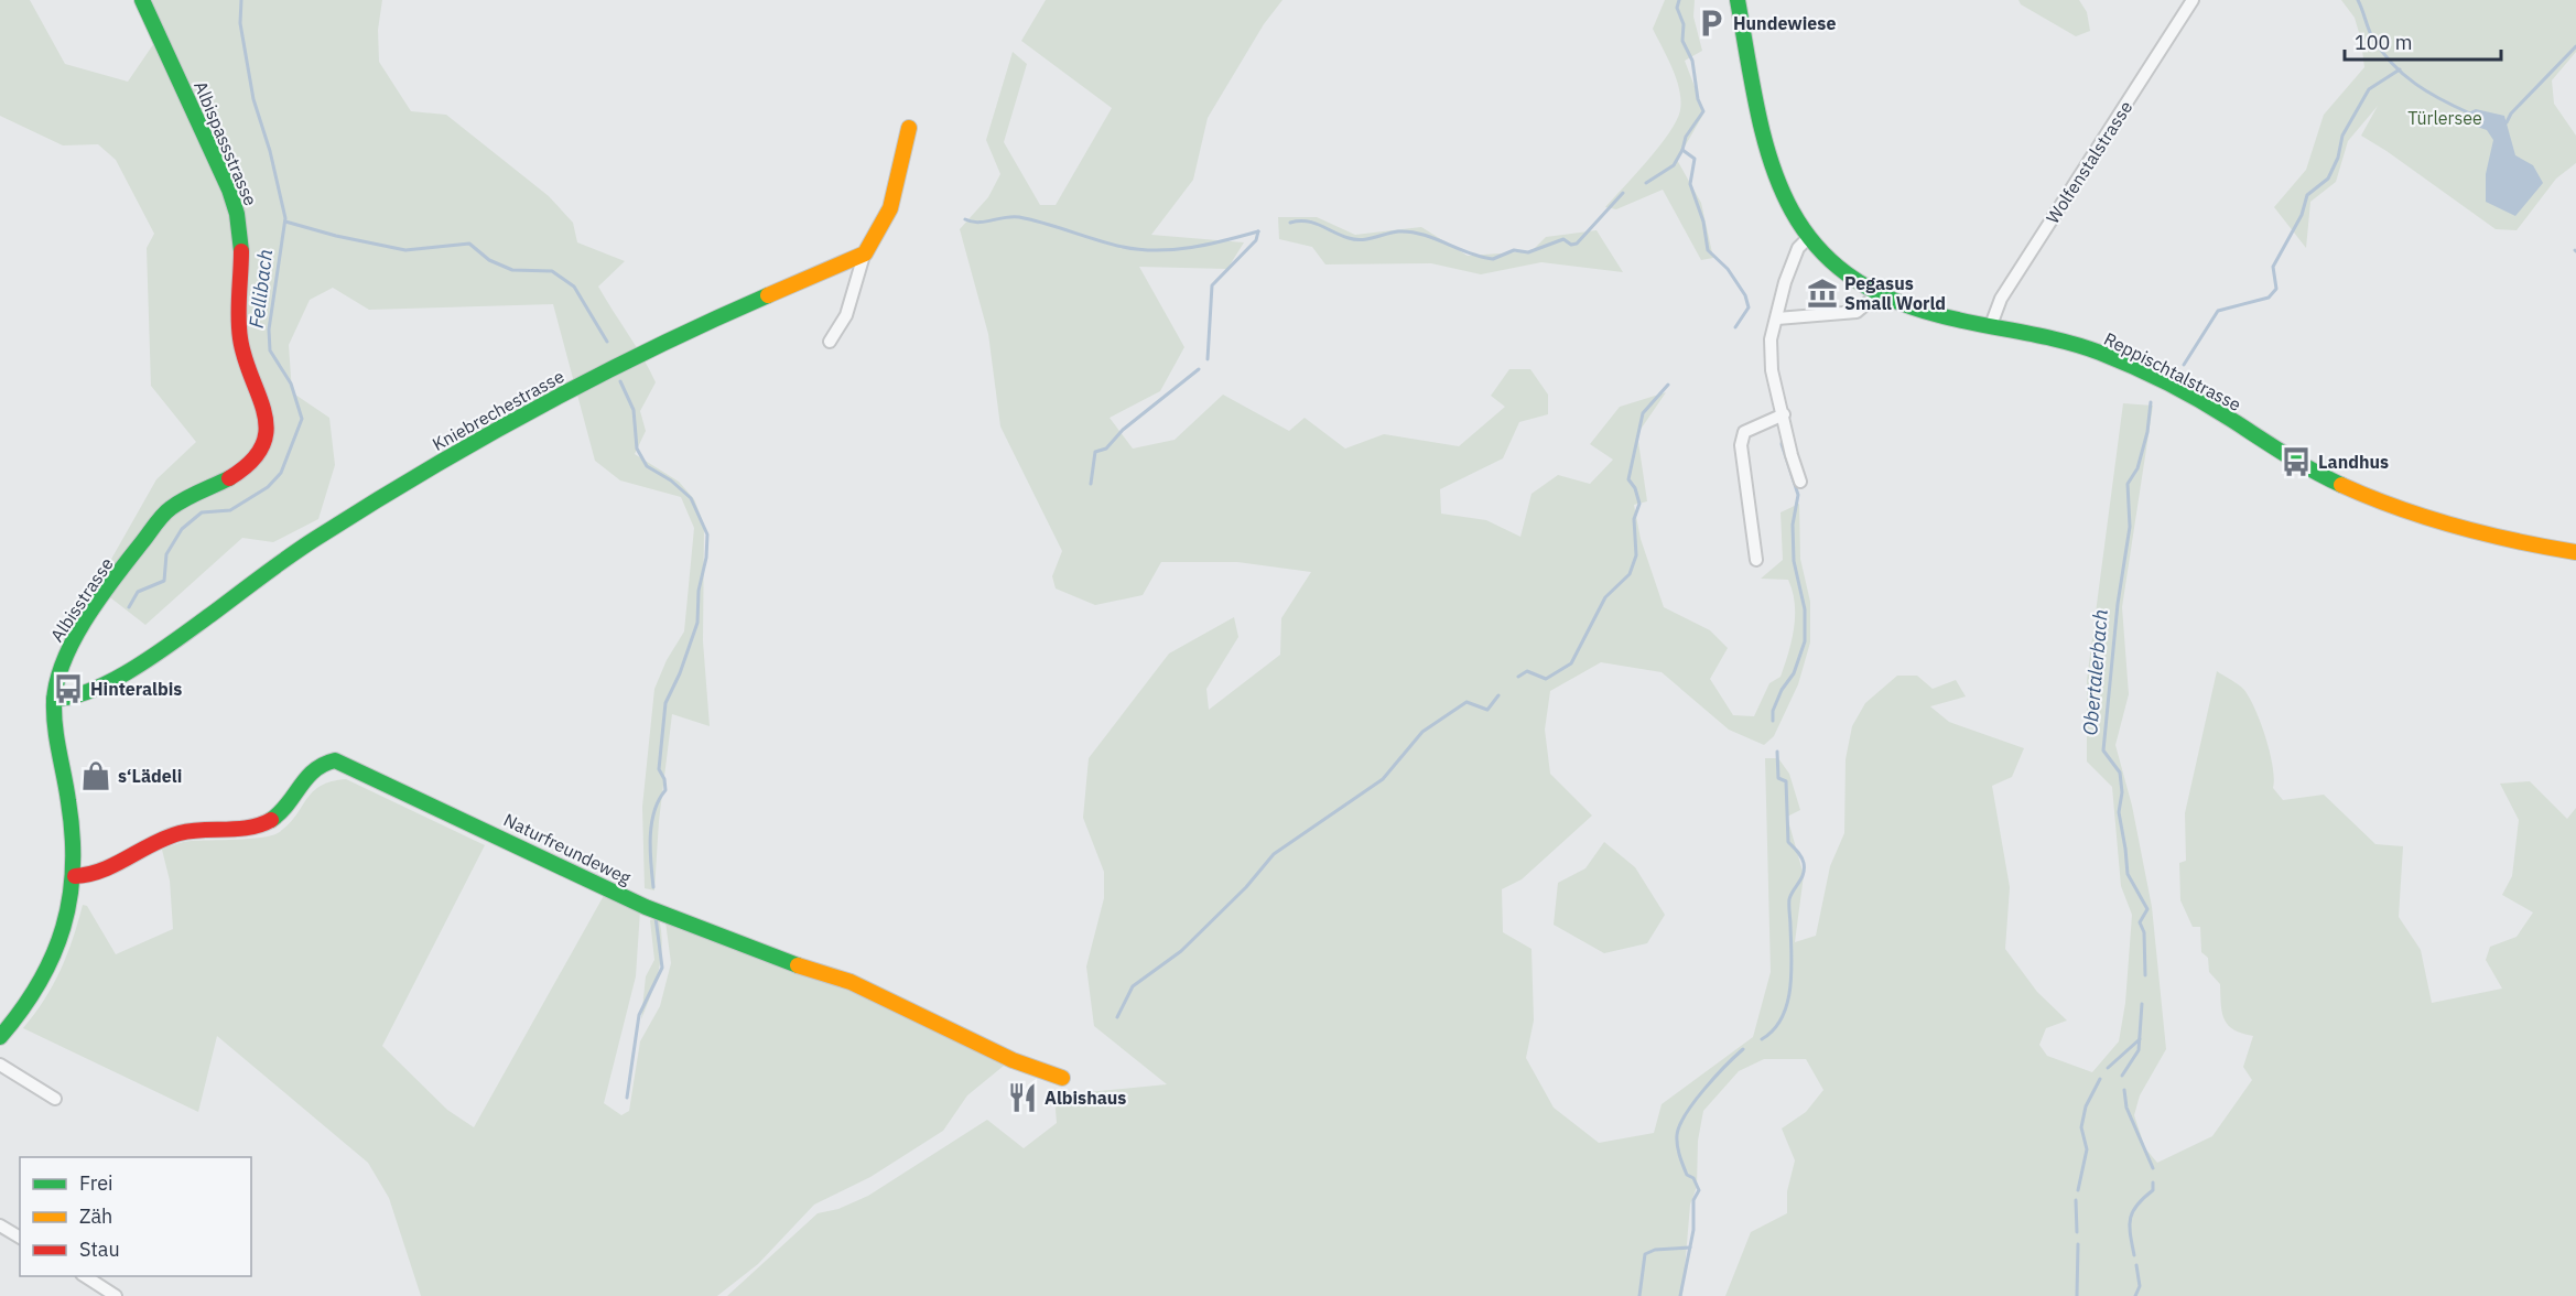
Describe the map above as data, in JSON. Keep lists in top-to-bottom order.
{
  "streets": {
    "main road": [
      "Albispassstrasse",
      "Reppischtalstrasse",
      "Kniebrechestrasse",
      "Albisstrasse",
      "Naturfreundeweg"
    ],
    "street": ["Wolfenstalstrasse"]
  },
  "crossings": [
    ["Albispassstrasse", "Albisstrasse"],
    ["Wolfenstalstrasse", "Reppischtalstrasse"],
    ["Kniebrechestrasse", "Albisstrasse"],
    ["Albisstrasse", "Naturfreundeweg"]
  ],
  "water": ["Fellibach", "Obertalerbach"],
  "parks": ["Türlersee"],
  "places": {
    "parking": ["Hundewiese"],
    "museum": ["Pegasus Small World"],
    "bus stop": ["Landhus", "Hinteralbis"],
    "shop": ["s‘Lädeli"],
    "restaurant": ["Albishaus"]
  },
  "legend": ["Frei", "Zäh", "Stau"],
  "scale_bar": "100 m"
}
